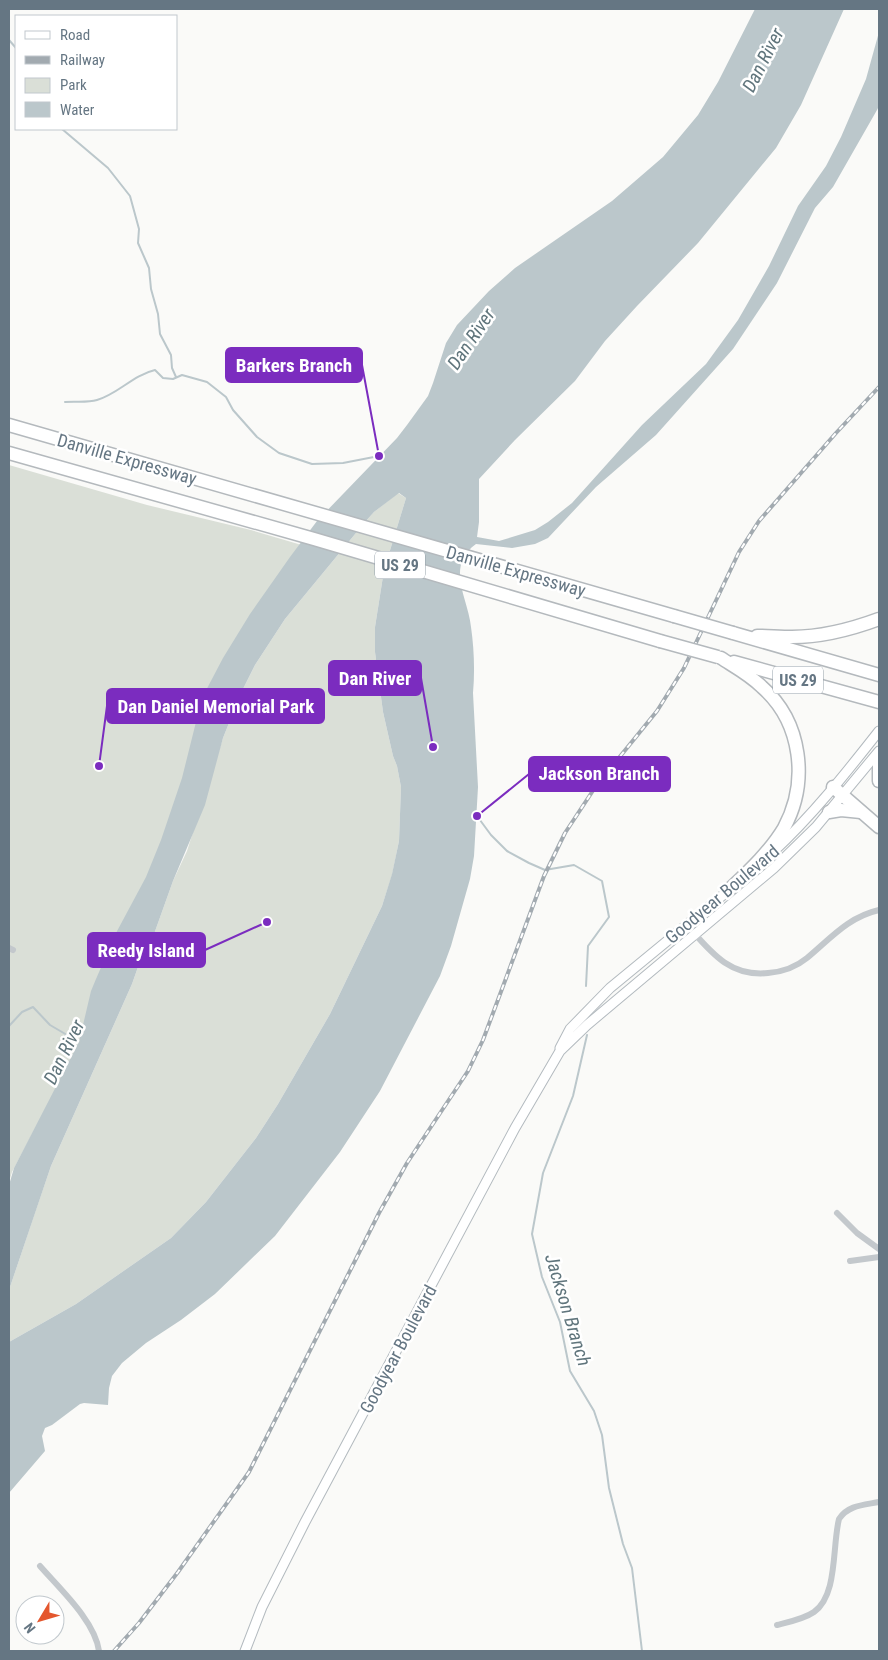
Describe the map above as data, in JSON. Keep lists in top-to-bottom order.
{
  "streets": {
    "highway": ["Danville Expressway", "US 29"],
    "main road": ["Goodyear Boulevard"]
  },
  "water": ["Dan River", "Jackson Branch"],
  "places": [
    "Barkers Branch",
    "Dan River",
    "Dan Daniel Memorial Park",
    "Jackson Branch",
    "Reedy Island"
  ],
  "legend": [
    "Road",
    "Railway",
    "Park",
    "Water"
  ],
  "north": "bottom left"
}
